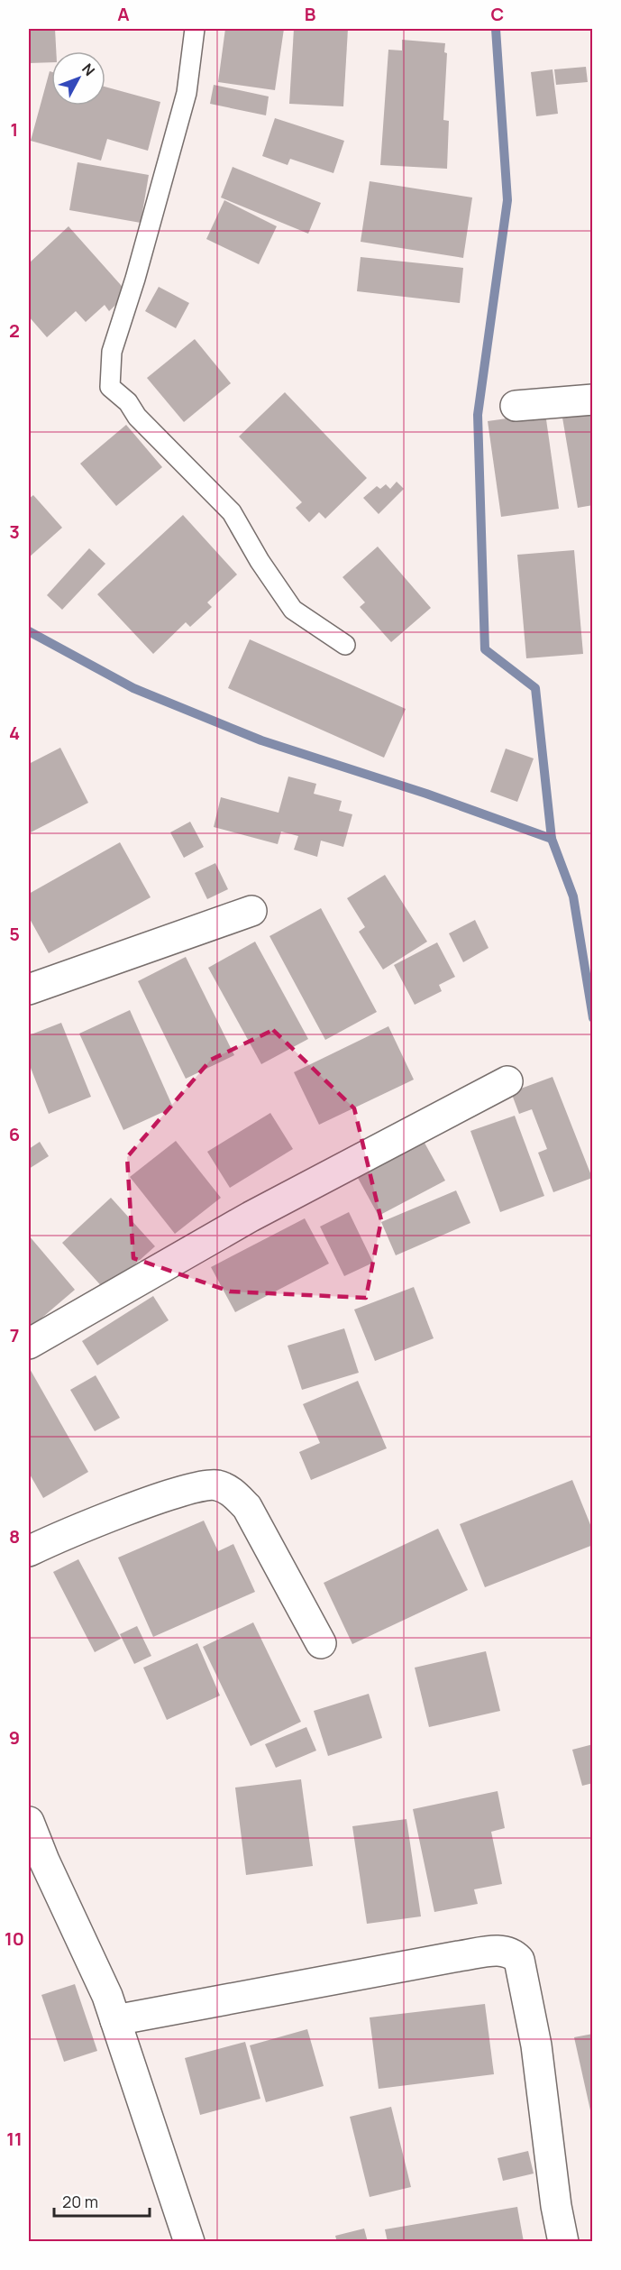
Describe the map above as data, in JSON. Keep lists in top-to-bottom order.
{
  "scale_bar": "20 m",
  "north": "top right",
  "grid": {
    "columns": ["A", "B", "C"],
    "rows": [
      "1",
      "2",
      "3",
      "4",
      "5",
      "6",
      "7",
      "8",
      "9",
      "10",
      "11"
    ]
  }
}
